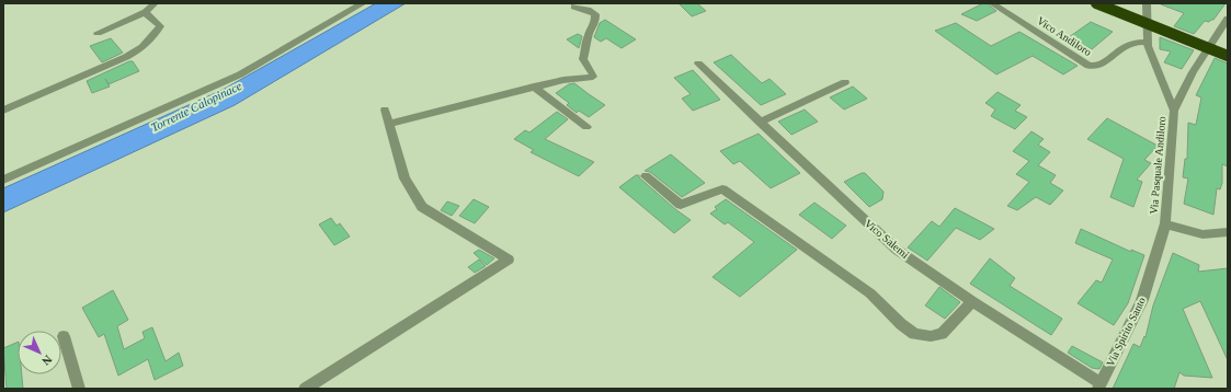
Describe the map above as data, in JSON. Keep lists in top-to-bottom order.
{
  "streets": {
    "street": [
      "Vico Andiloro",
      "Via Pasquale Andiloro",
      "Vico Salemi",
      "Via Spirito Santo"
    ]
  },
  "crossings": [
    ["Via Pasquale Andiloro", "Via Spirito Santo"],
    ["Vico Salemi", "Via Spirito Santo"]
  ],
  "water": ["Torrente Calopinace"],
  "north": "bottom right"
}
